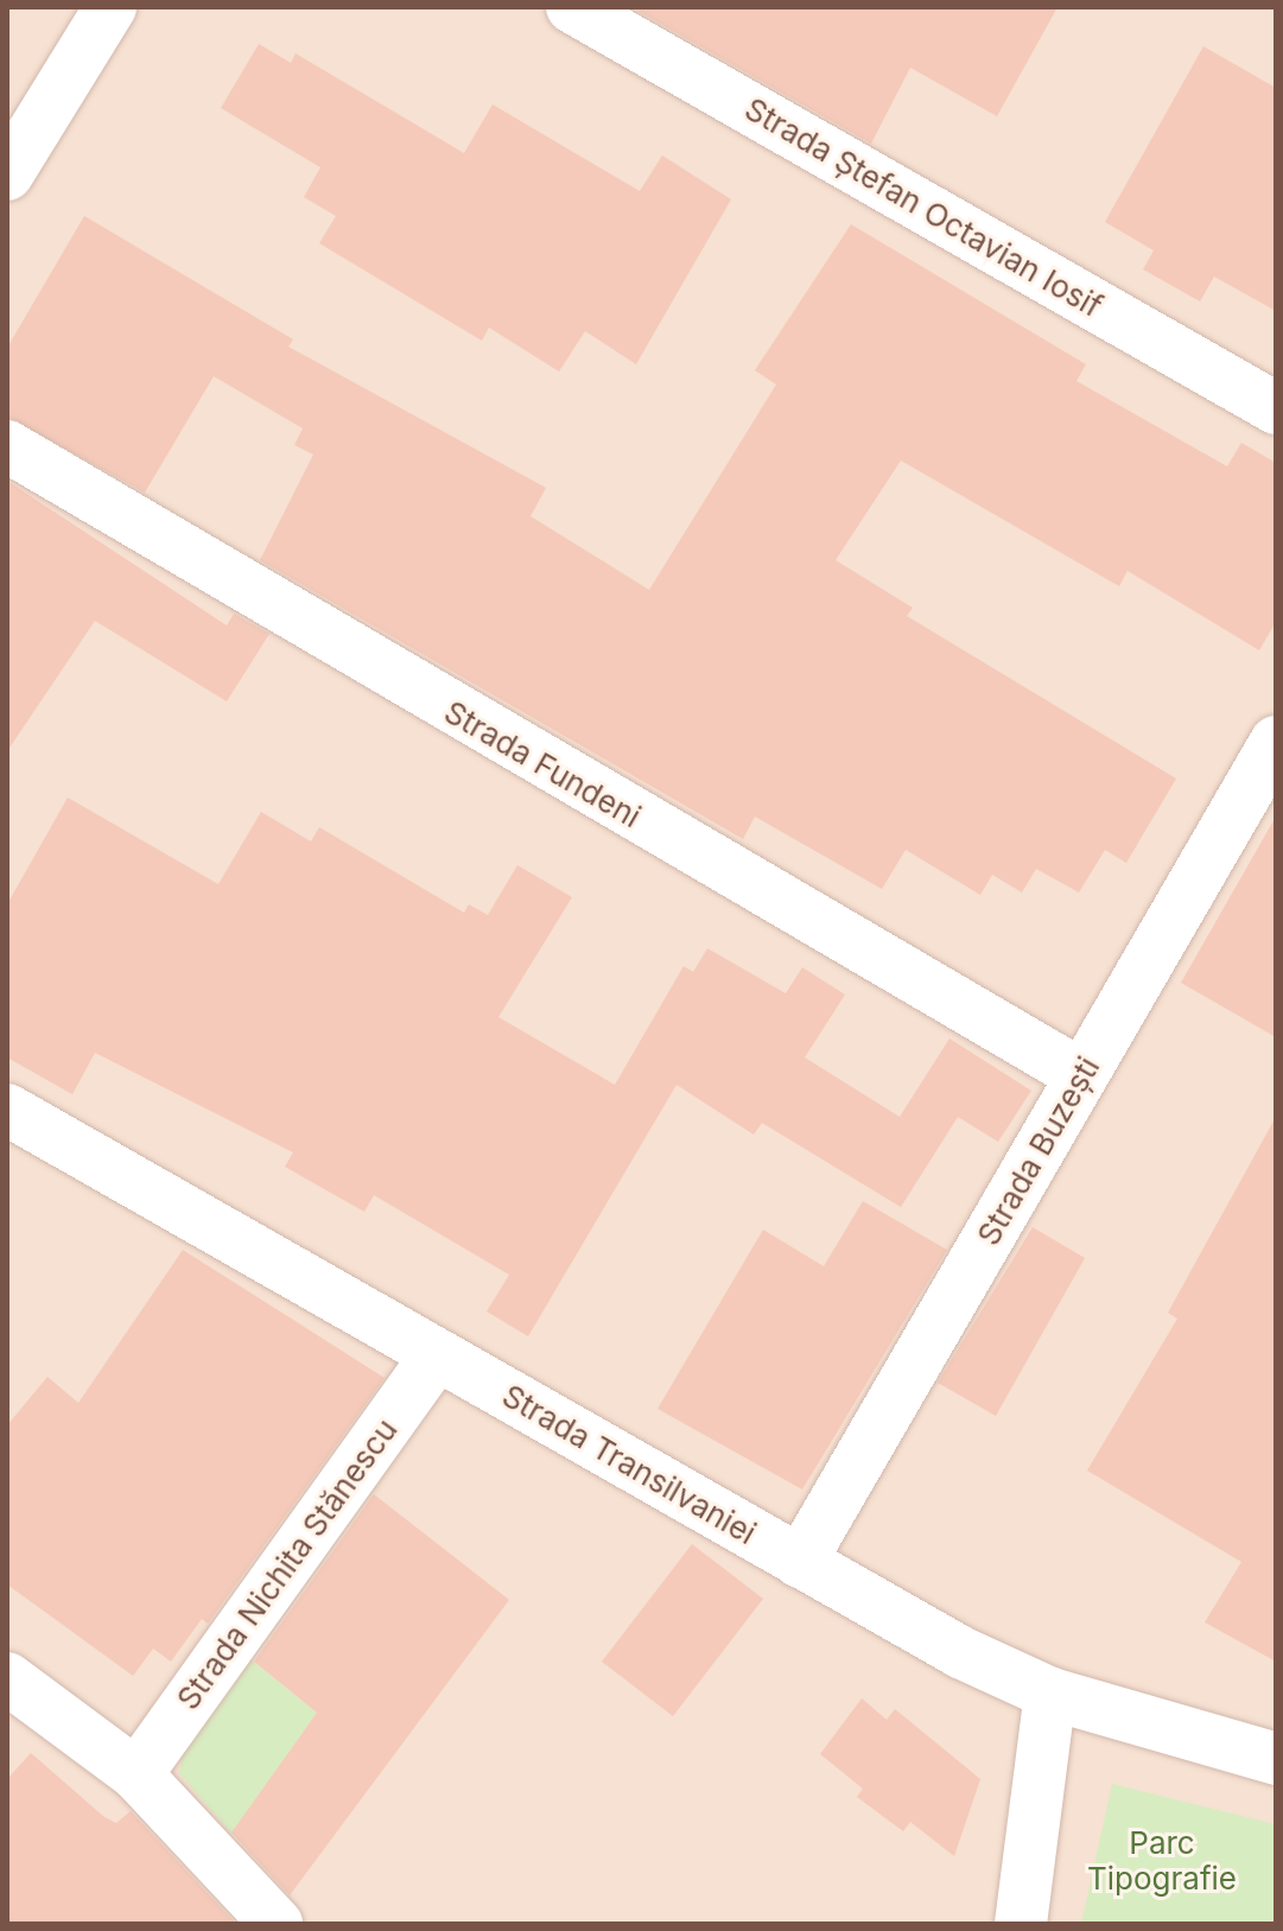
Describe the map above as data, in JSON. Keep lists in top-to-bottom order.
{
  "streets": {
    "street": [
      "Strada Ștefan Octavian Iosif",
      "Strada Fundeni",
      "Strada Buzești",
      "Strada Transilvaniei",
      "Strada Nichita Stănescu"
    ]
  },
  "crossings": [
    ["Strada Fundeni", "Strada Buzești"],
    ["Strada Buzești", "Strada Transilvaniei"],
    ["Strada Transilvaniei", "Strada Nichita Stănescu"]
  ],
  "parks": ["Parc Tipografie"]
}
